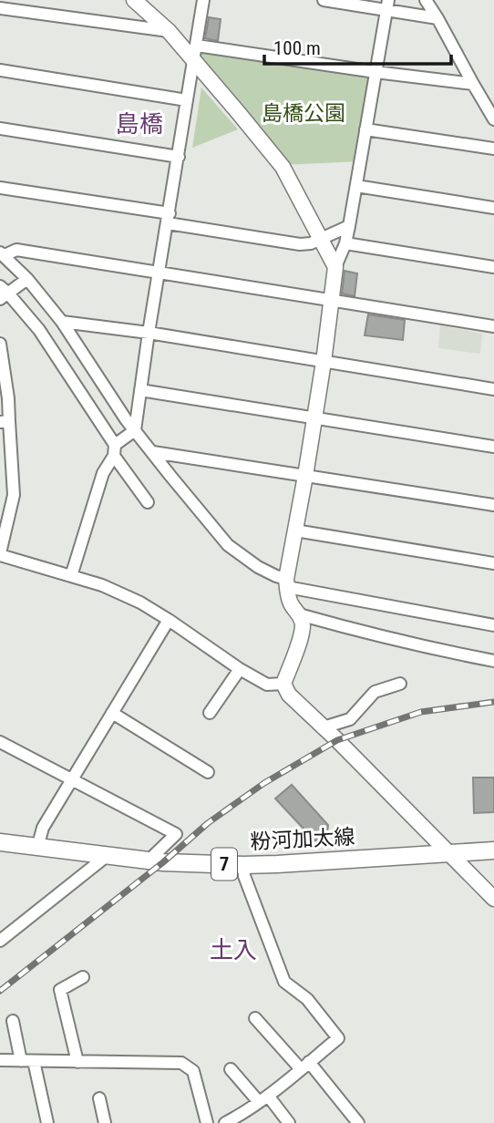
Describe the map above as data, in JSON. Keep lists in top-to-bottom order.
{
  "streets": {
    "main road": ["粉河加太線", "7"]
  },
  "districts": ["島橋", "土入"],
  "parks": ["島橋公園"],
  "scale_bar": "100 m"
}
